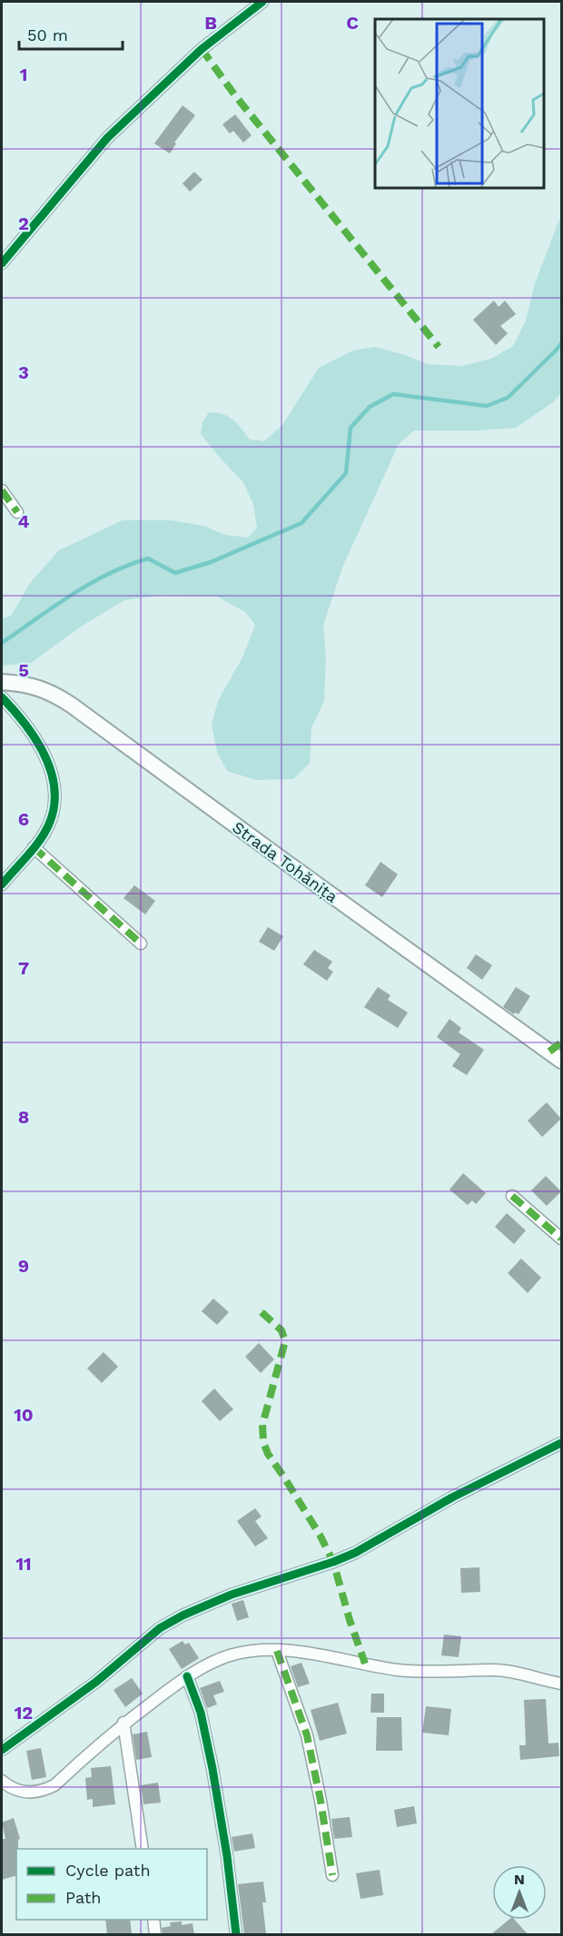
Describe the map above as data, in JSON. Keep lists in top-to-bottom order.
{
  "streets": {
    "main road": ["Strada Tohănița"]
  },
  "legend": ["Cycle path", "Path"],
  "scale_bar": "50 m",
  "north": "top",
  "grid": {
    "columns": ["B", "C"],
    "rows": [
      "1",
      "2",
      "3",
      "4",
      "5",
      "6",
      "7",
      "8",
      "9",
      "10",
      "11",
      "12"
    ]
  }
}
